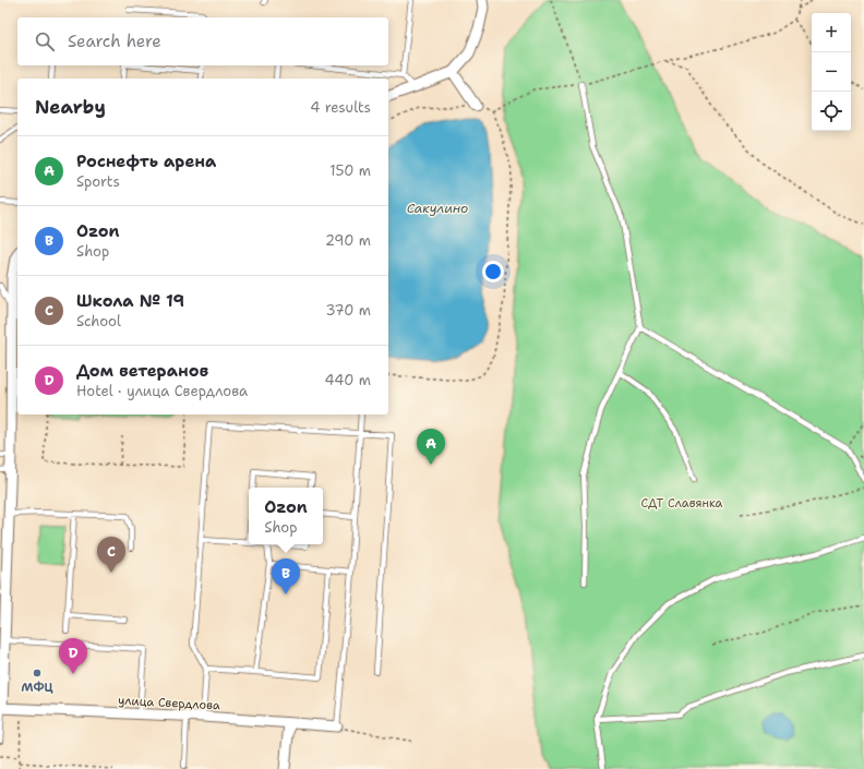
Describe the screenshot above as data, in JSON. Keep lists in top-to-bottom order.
{
  "streets": {
    "street": ["улица Свердлова"]
  },
  "water": ["Сакулино"],
  "parks": ["СДТ Славянка"],
  "places": ["МФЦ"],
  "page": {
    "map_buttons": ["+", "−"],
    "search": "Search here",
    "heading": ["Nearby", "4 results"],
    "list": [
      {
        "mark": "A",
        "name": "Роснефть арена",
        "note": "Sports",
        "value": "150 m"
      },
      {
        "mark": "B",
        "name": "Ozon",
        "note": "Shop",
        "value": "290 m"
      },
      {
        "mark": "C",
        "name": "Школа № 19",
        "note": "School",
        "value": "370 m"
      },
      {
        "mark": "D",
        "name": "Дом ветеранов",
        "note": "Hotel · улица Свердлова",
        "value": "440 m"
      }
    ],
    "pins": [
      "A",
      "C",
      "B",
      "D"
    ],
    "popup": ["Ozon", "Shop"]
  }
}
